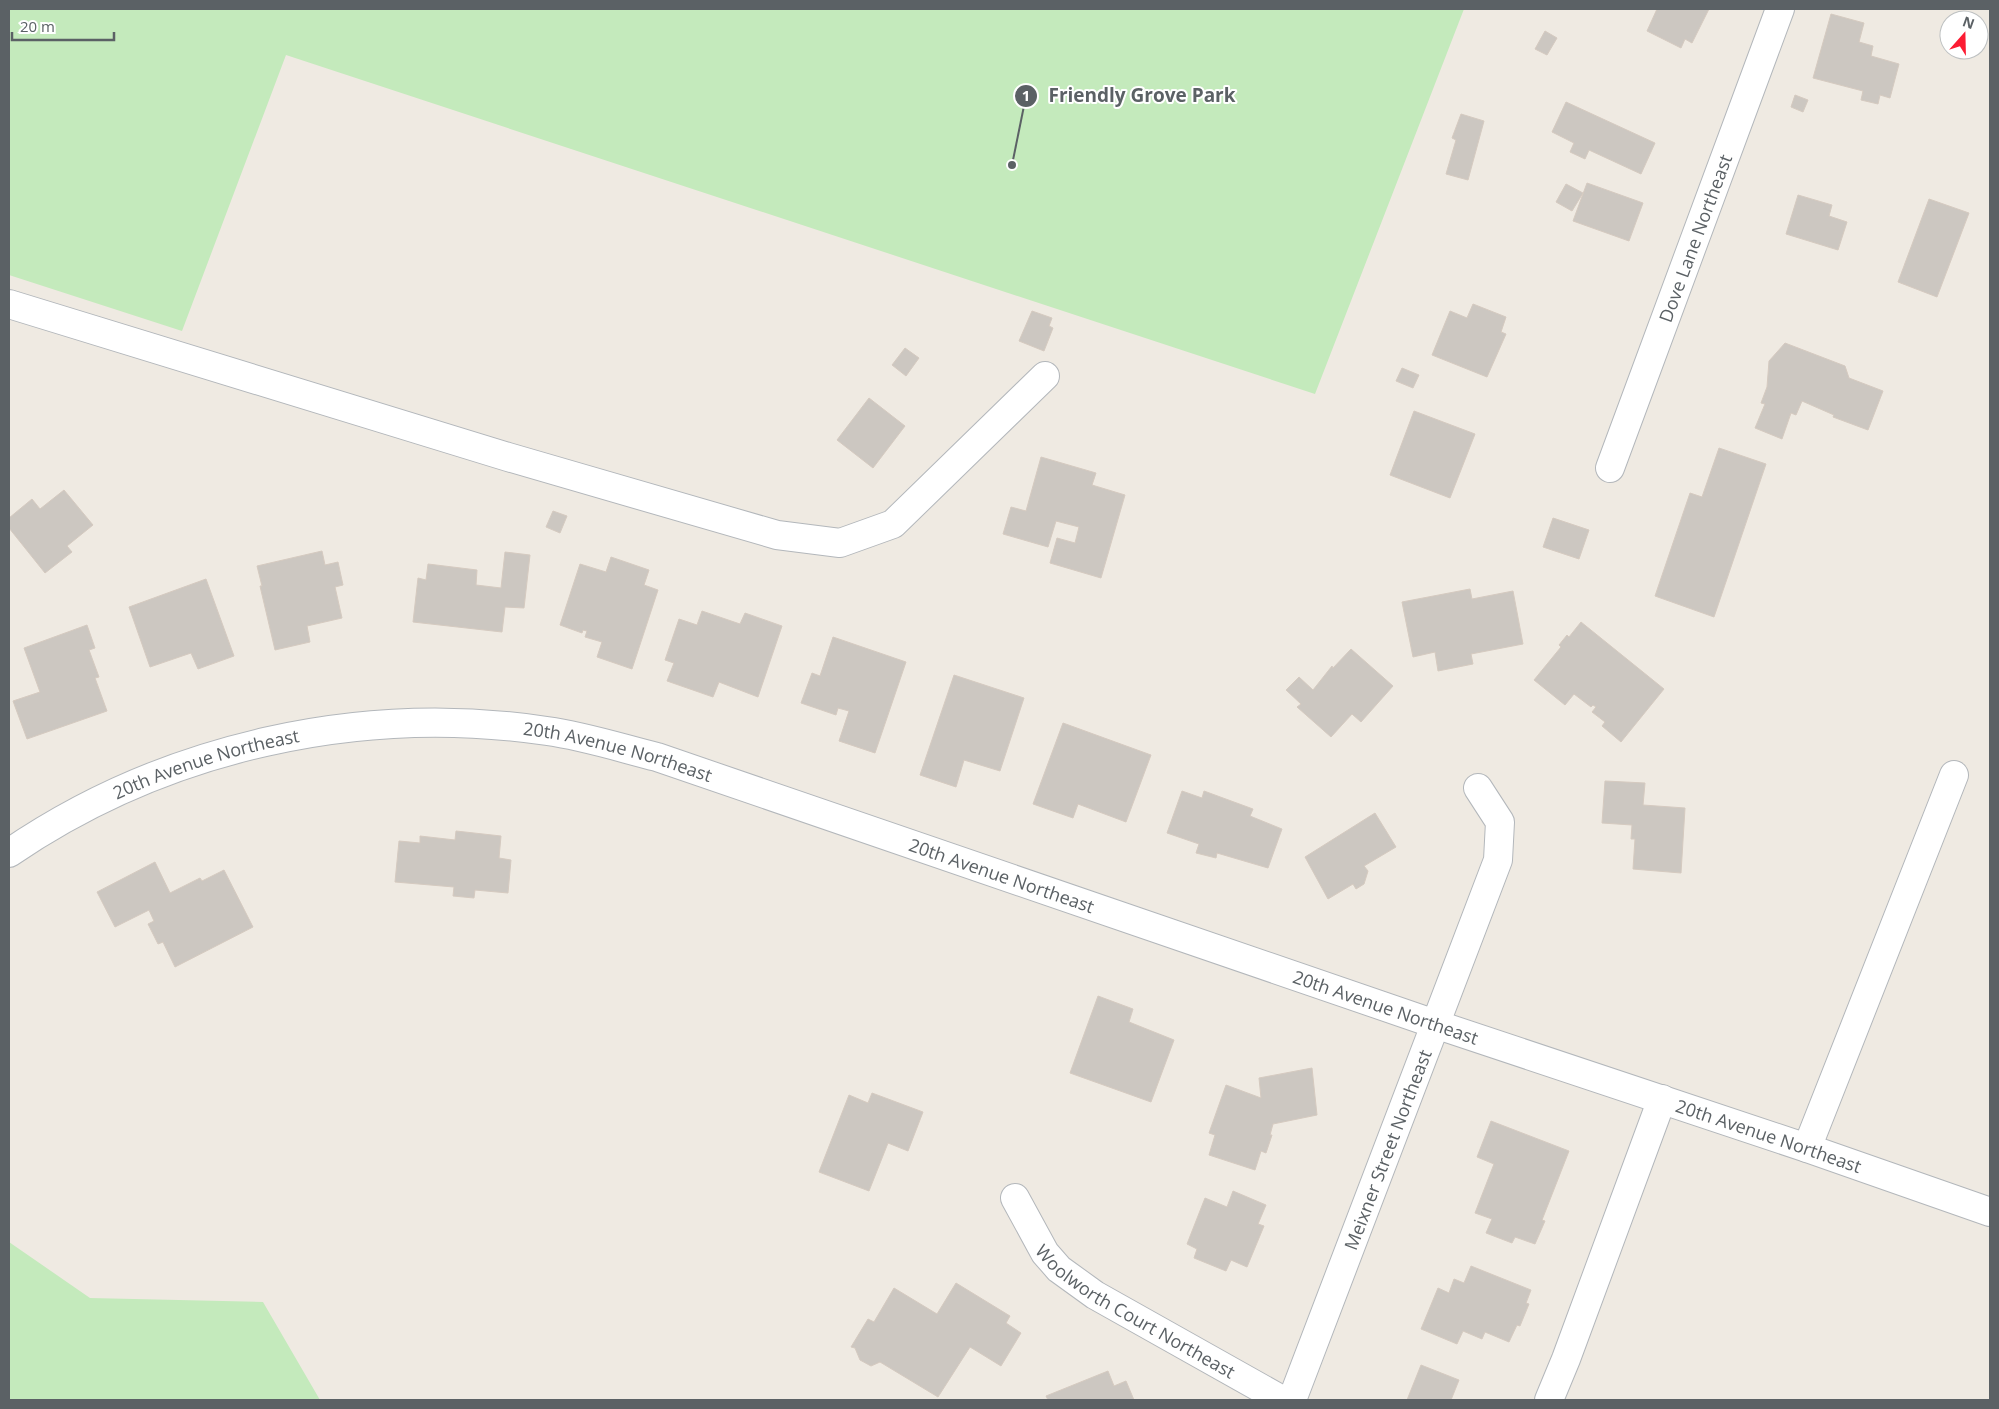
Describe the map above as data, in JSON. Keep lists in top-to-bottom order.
{
  "streets": {
    "street": [
      "Dove Lane Northeast",
      "20th Avenue Northeast",
      "Meixner Street Northeast",
      "Woolworth Court Northeast"
    ]
  },
  "crossings": [
    ["20th Avenue Northeast", "Meixner Street Northeast"]
  ],
  "places": ["Friendly Grove Park"],
  "scale_bar": "20 m",
  "north": "top"
}
